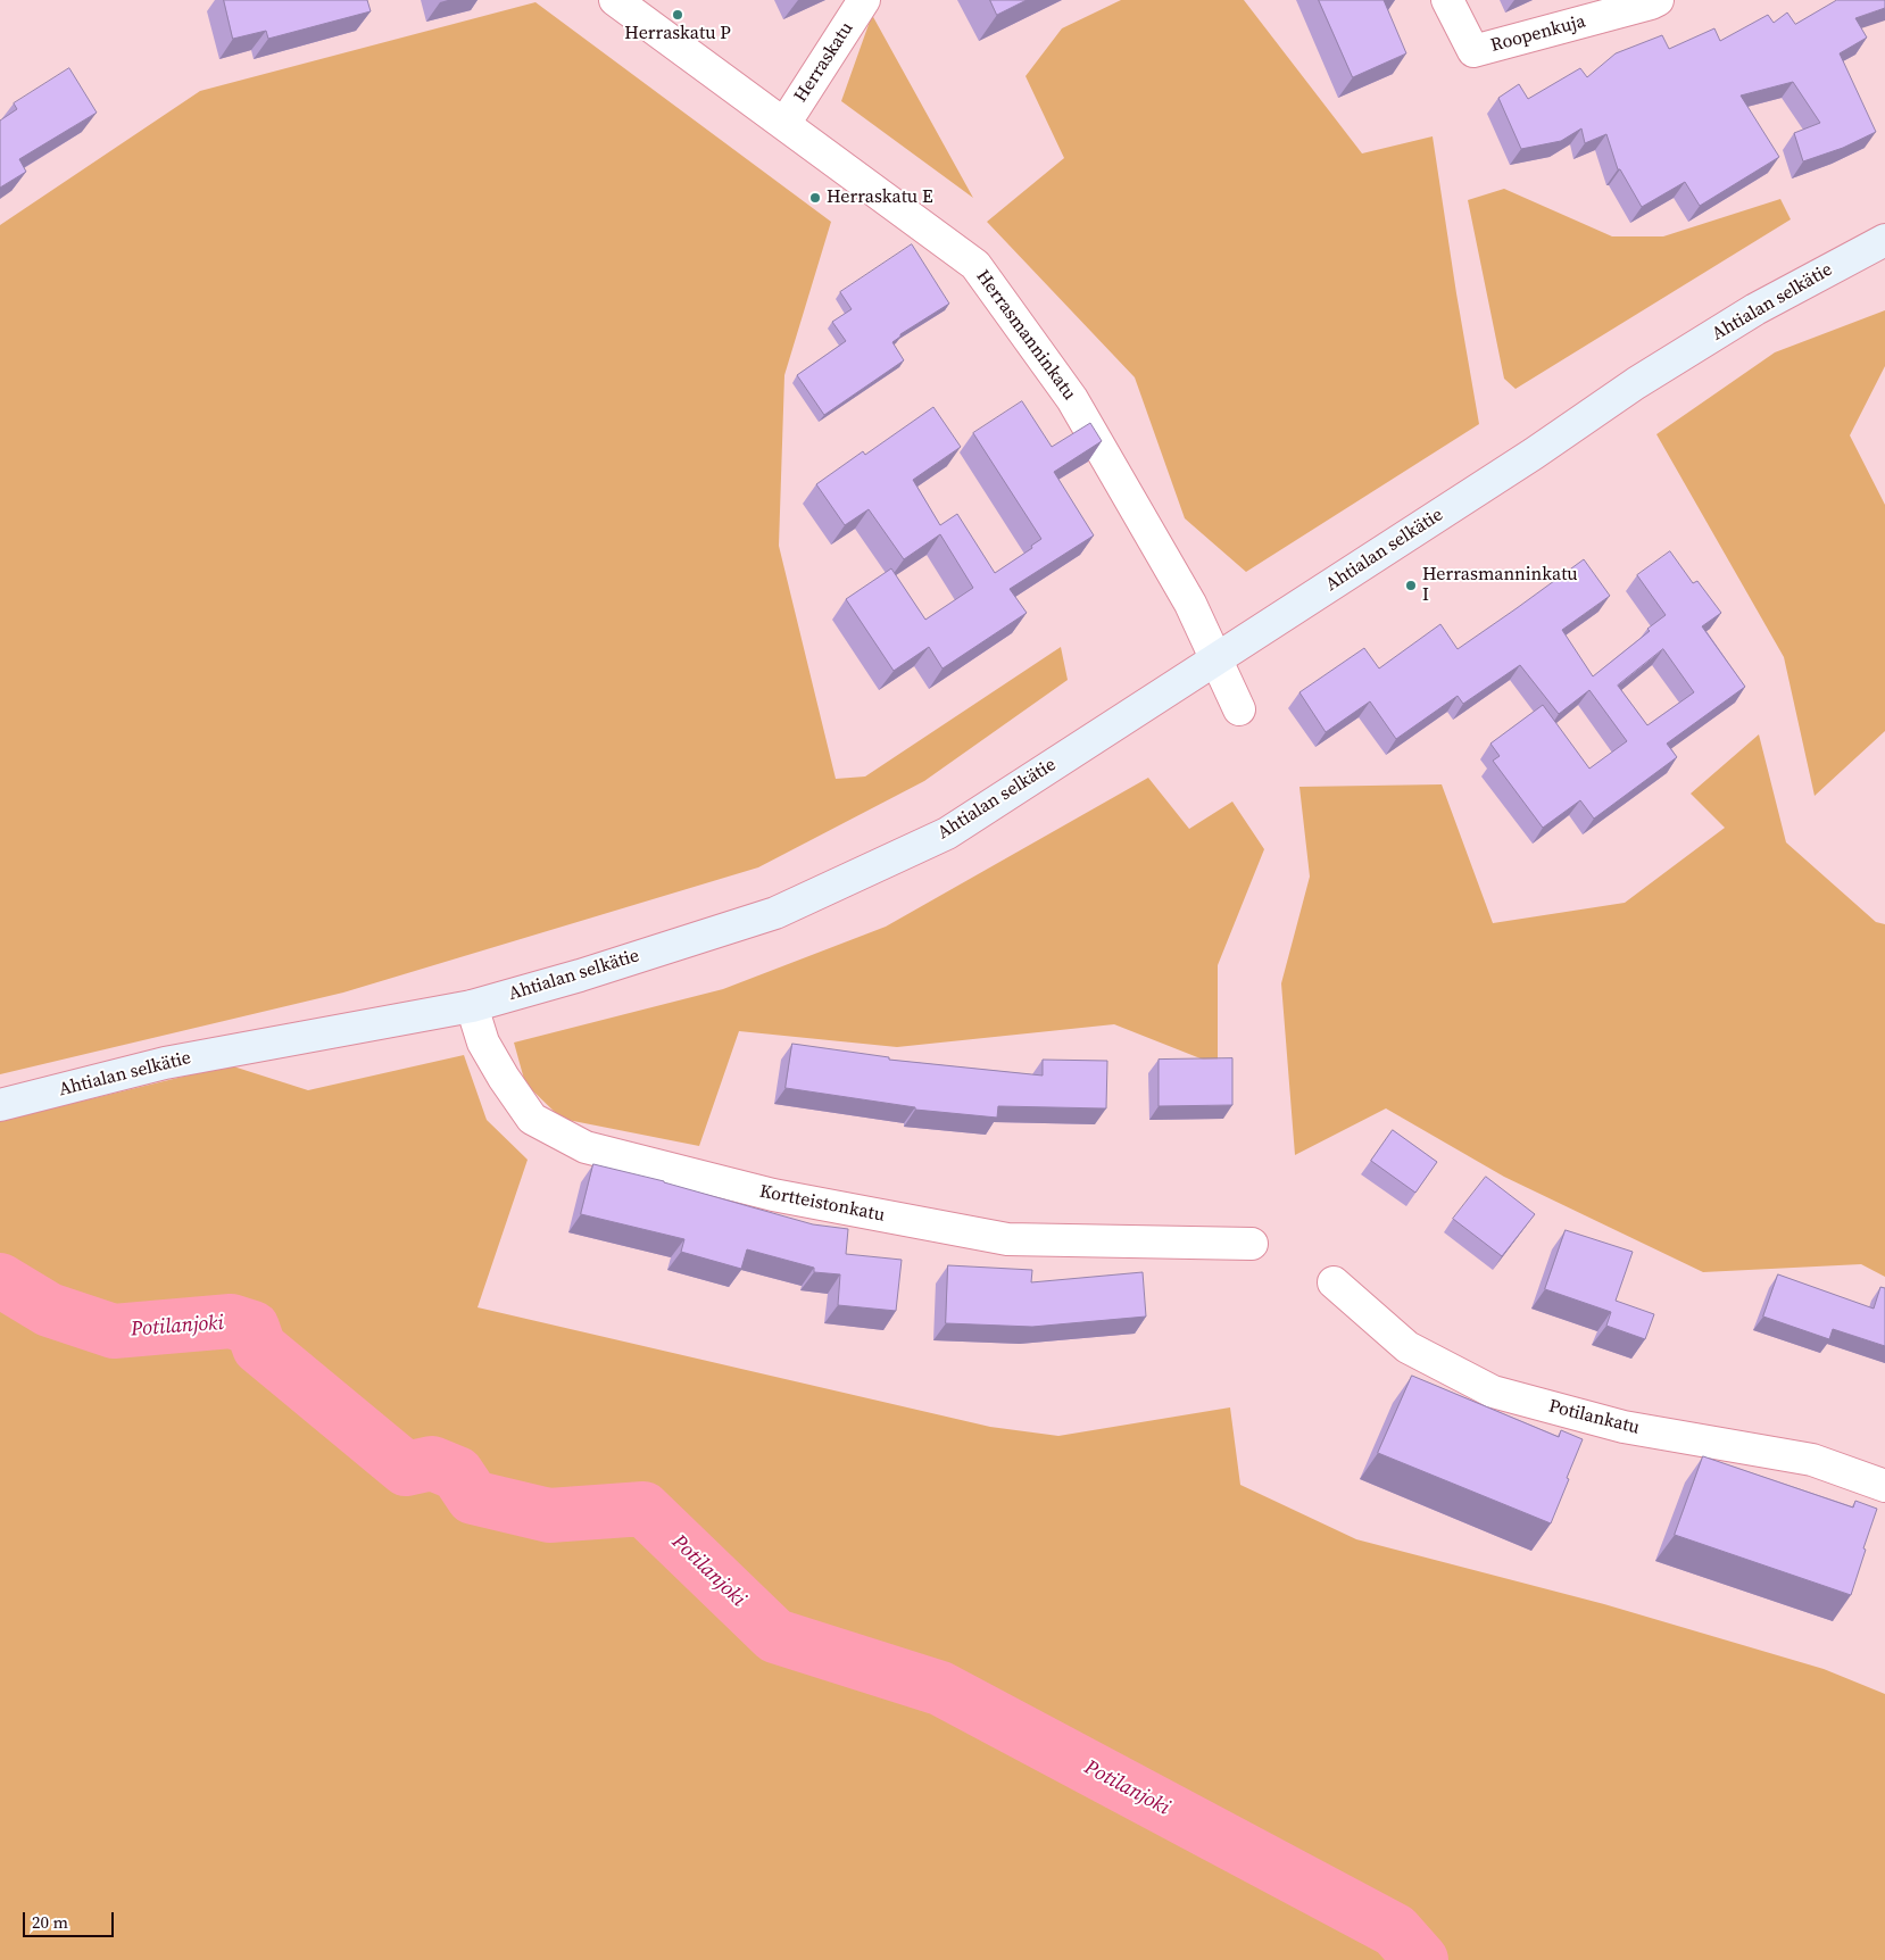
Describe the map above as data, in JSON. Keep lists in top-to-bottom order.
{
  "streets": {
    "street": [
      "Roopenkuja",
      "Herraskatu",
      "Ahtialan selkätie",
      "Herrasmanninkatu",
      "Kortteistonkatu",
      "Potilankatu"
    ]
  },
  "crossings": [
    ["Herraskatu", "Herrasmanninkatu"],
    ["Ahtialan selkätie", "Herrasmanninkatu"],
    ["Ahtialan selkätie", "Kortteistonkatu"]
  ],
  "water": ["Potilanjoki"],
  "places": ["Herraskatu P", "Herraskatu E", "Herrasmanninkatu I"],
  "scale_bar": "20 m"
}
